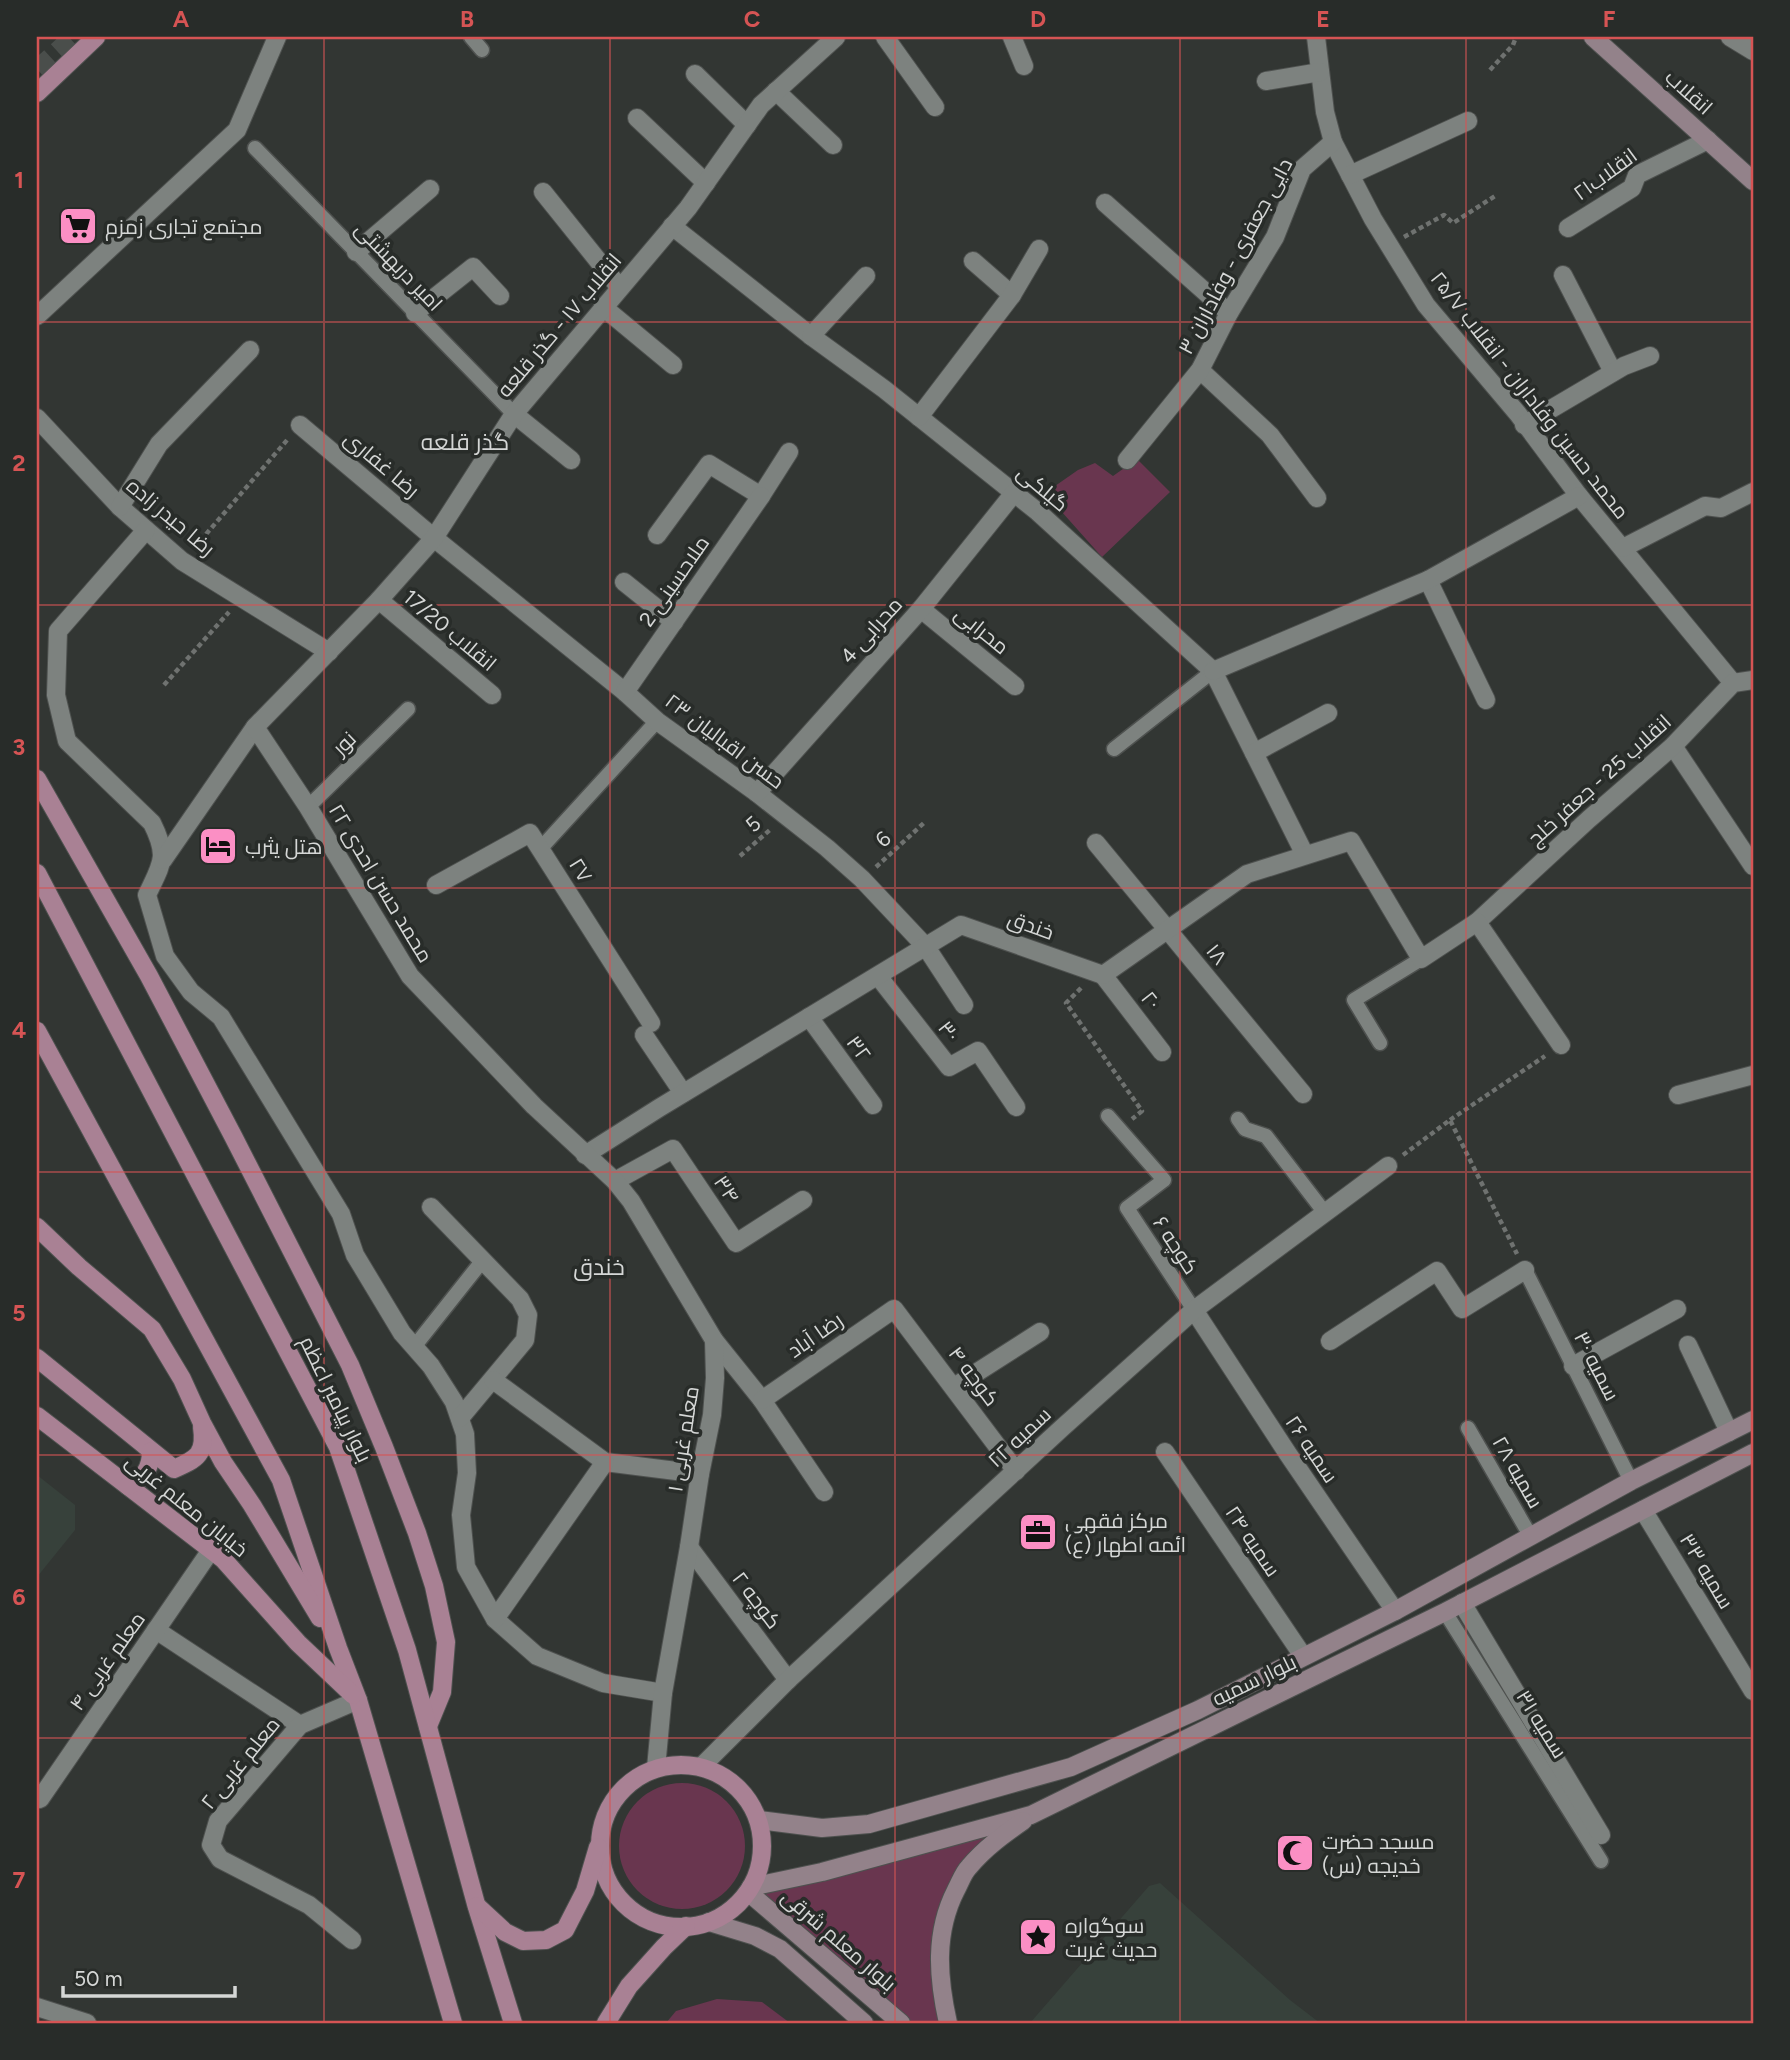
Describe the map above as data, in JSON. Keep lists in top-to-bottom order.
{
  "streets": {
    "main road": [
      "انقلاب",
      "بلوار پیامبر اعظم",
      "خیابان معلم غربی",
      "بلوار سمیه",
      "بلوار معلم شرقی"
    ],
    "street": [
      "انقلاب۲۱",
      "دایی جعفری - وفاداران ۳",
      "انقلاب ۱۷ - گذر قلعه",
      "محمد حسین وفاداران - انقلاب ۲۵/۷",
      "رضا غفاری",
      "گیلکی",
      "رضا حیدر زاده",
      "ملاحسینی 2",
      "انقلاب 17/20",
      "محرابی 4",
      "محرابی",
      "۲۳ حسن اقبالیان",
      "انقلاب 25 - جعفر خلج",
      "۲۷",
      "۲۲ محمد حسن احدی",
      "خندق",
      "۱۸",
      "۲۰",
      "۳۰",
      "۳۲",
      "۳۴",
      "رضا آباد",
      "کوچه ۴",
      "سمیه ۲۲",
      "معلم غربی ۱",
      "سمیه ۲۶",
      "سمیه ۲۴",
      "سمیه ۳۳",
      "کوچه ۲",
      "معلم غربی ۴",
      "سمیه ۳۱",
      "معلم غربی ۲"
    ],
    "lane": [
      "امیر دربهشتی",
      "نور",
      "کوچه ۶",
      "سمیه ۳۰",
      "سمیه ۲۸"
    ],
    "path": ["5", "6"]
  },
  "crossings": [
    ["انقلاب", "انقلاب۲۱"],
    ["دایی جعفری - وفاداران ۳", "محمد حسین وفاداران - انقلاب ۲۵/۷"],
    ["امیر دربهشتی", "انقلاب ۱۷ - گذر قلعه"],
    ["انقلاب ۱۷ - گذر قلعه", "رضا غفاری"],
    ["انقلاب ۱۷ - گذر قلعه", "گیلکی"],
    ["انقلاب ۱۷ - گذر قلعه", "رضا حیدر زاده"],
    ["انقلاب ۱۷ - گذر قلعه", "انقلاب 17/20"],
    ["انقلاب ۱۷ - گذر قلعه", "۲۳ حسن اقبالیان"],
    ["محمد حسین وفاداران - انقلاب ۲۵/۷", "انقلاب 25 - جعفر خلج"],
    ["رضا غفاری", "۲۳ حسن اقبالیان"],
    ["گیلکی", "محرابی 4"],
    ["ملاحسینی 2", "۲۳ حسن اقبالیان"],
    ["محرابی 4", "محرابی"],
    ["محرابی 4", "۲۳ حسن اقبالیان"],
    ["۲۳ حسن اقبالیان", "5"],
    ["۲۳ حسن اقبالیان", "6"],
    ["۲۳ حسن اقبالیان", "خندق"],
    ["نور", "۲۲ محمد حسن احدی"],
    ["۲۷", "خندق"],
    ["۲۲ محمد حسن احدی", "خندق"],
    ["۲۲ محمد حسن احدی", "معلم غربی ۱"],
    ["خندق", "۲۰"],
    ["خندق", "۳۰"],
    ["خندق", "۳۲"],
    ["خندق", "معلم غربی ۱"],
    ["۳۴", "معلم غربی ۱"],
    ["کوچه ۶", "سمیه ۲۲"],
    ["کوچه ۶", "سمیه ۲۶"],
    ["رضا آباد", "کوچه ۴"],
    ["سمیه ۳۰", "بلوار سمیه"],
    ["کوچه ۴", "سمیه ۲۲"],
    ["سمیه ۲۲", "معلم غربی ۱"],
    ["سمیه ۲۲", "سمیه ۲۶"],
    ["سمیه ۲۲", "کوچه ۲"],
    ["سمیه ۲۲", "بلوار سمیه"],
    ["سمیه ۲۲", "بلوار معلم شرقی"],
    ["معلم غربی ۱", "کوچه ۲"],
    ["معلم غربی ۱", "بلوار سمیه"],
    ["معلم غربی ۱", "بلوار معلم شرقی"],
    ["سمیه ۲۶", "بلوار سمیه"],
    ["سمیه ۲۸", "بلوار سمیه"],
    ["خیابان معلم غربی", "معلم غربی ۴"],
    ["خیابان معلم غربی", "معلم غربی ۲"],
    ["سمیه ۲۴", "بلوار سمیه"],
    ["سمیه ۳۳", "بلوار سمیه"],
    ["بلوار سمیه", "سمیه ۳۱"],
    ["بلوار سمیه", "بلوار معلم شرقی"]
  ],
  "districts": ["گذر قلعه", "خندق"],
  "places": {
    "supermarket": ["مجتمع تجاری زمزم"],
    "hotel": ["هتل یثرب"],
    "office": ["مرکز فقهی ائمه اطهار (ع)"],
    "mosque": ["مسجد حضرت خدیجه (س)"],
    "place": ["سوگواره حدیث غربت"]
  },
  "scale_bar": "50 m",
  "grid": {
    "columns": [
      "A",
      "B",
      "C",
      "D",
      "E",
      "F"
    ],
    "rows": [
      "1",
      "2",
      "3",
      "4",
      "5",
      "6",
      "7"
    ]
  }
}
